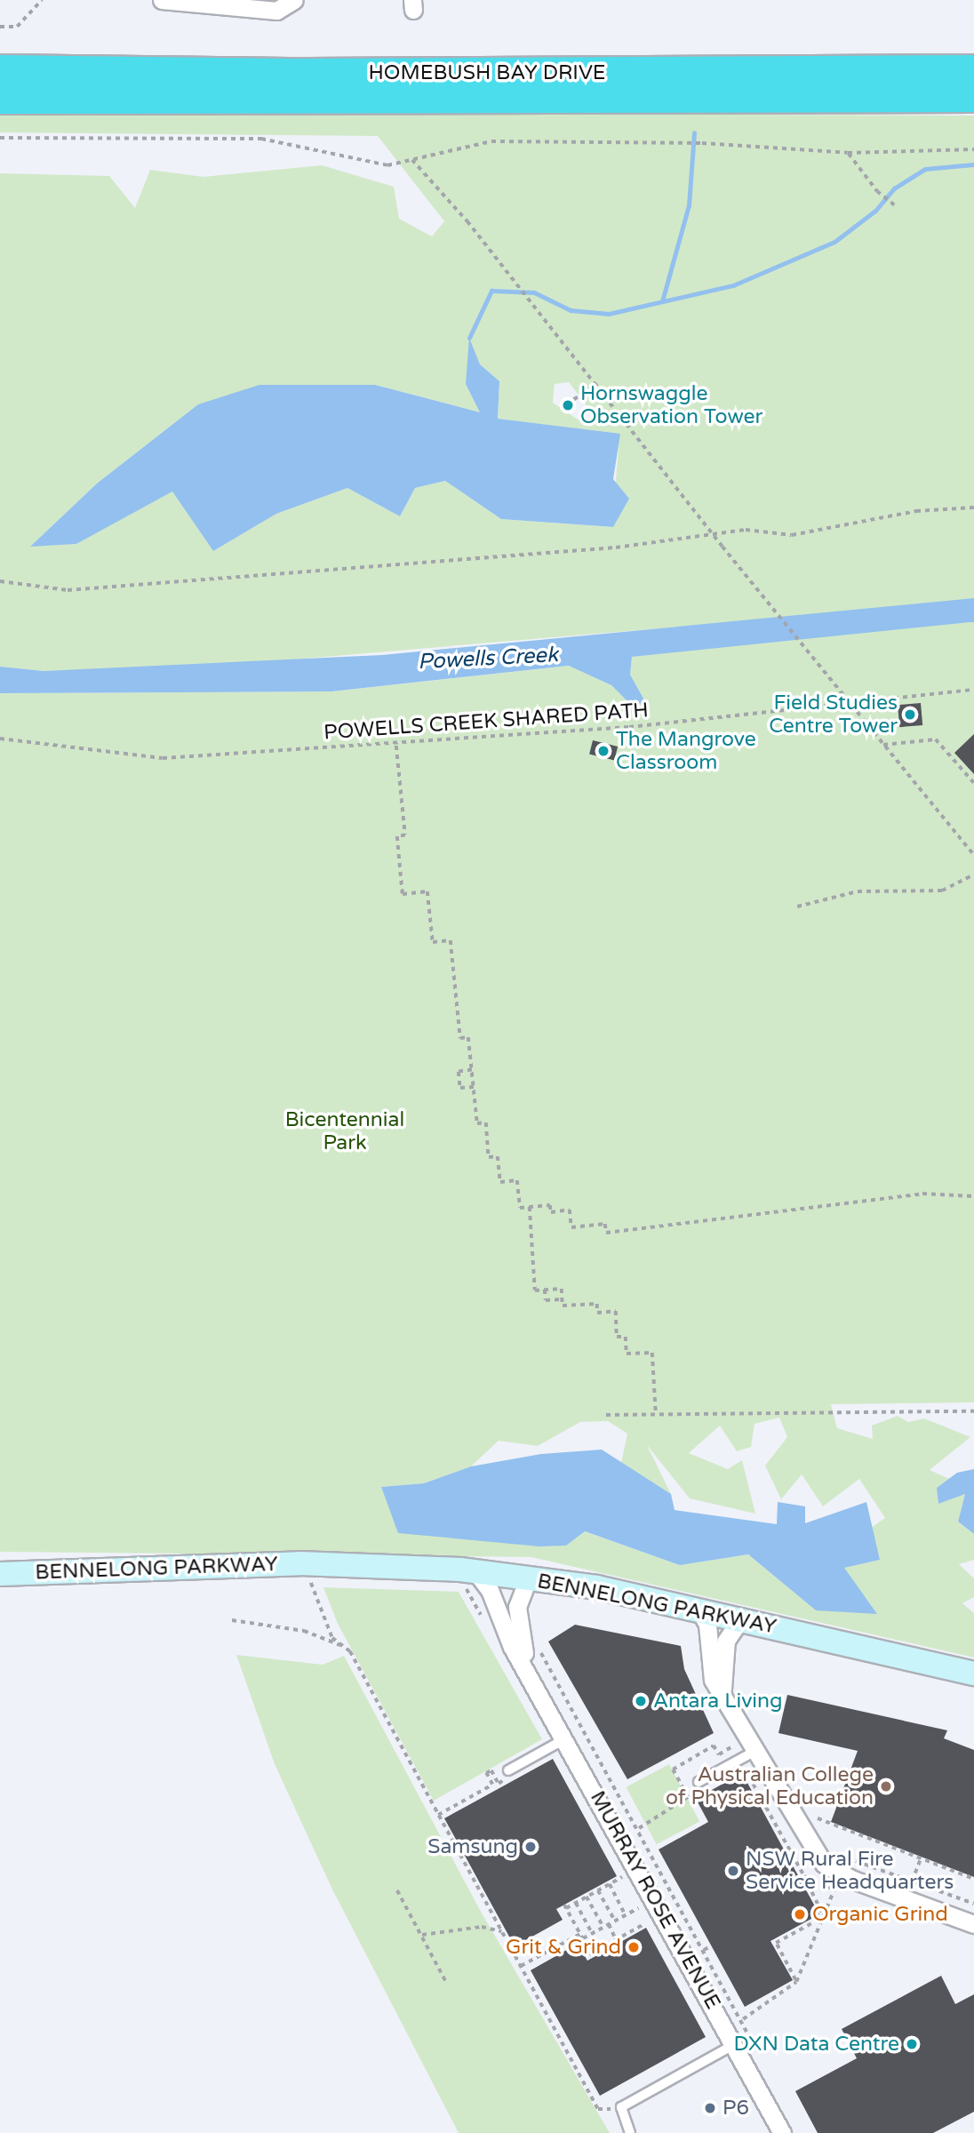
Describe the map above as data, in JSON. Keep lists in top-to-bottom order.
{
  "streets": {
    "highway": ["HOMEBUSH BAY DRIVE"],
    "street": ["BENNELONG PARKWAY", "MURRAY ROSE AVENUE"],
    "path": ["POWELLS CREEK SHARED PATH"]
  },
  "crossings": [
    ["BENNELONG PARKWAY", "MURRAY ROSE AVENUE"]
  ],
  "water": ["Powells Creek"],
  "parks": ["Bicentennial Park"],
  "places": [
    "Hornswaggle Observation Tower",
    "Field Studies Centre Tower",
    "The Mangrove Classroom",
    "Antara Living",
    "Australian College of Physical Education",
    "Samsung",
    "NSW Rural Fire Service Headquarters",
    "Organic Grind",
    "Grit & Grind",
    "DXN Data Centre",
    "P6"
  ]
}
